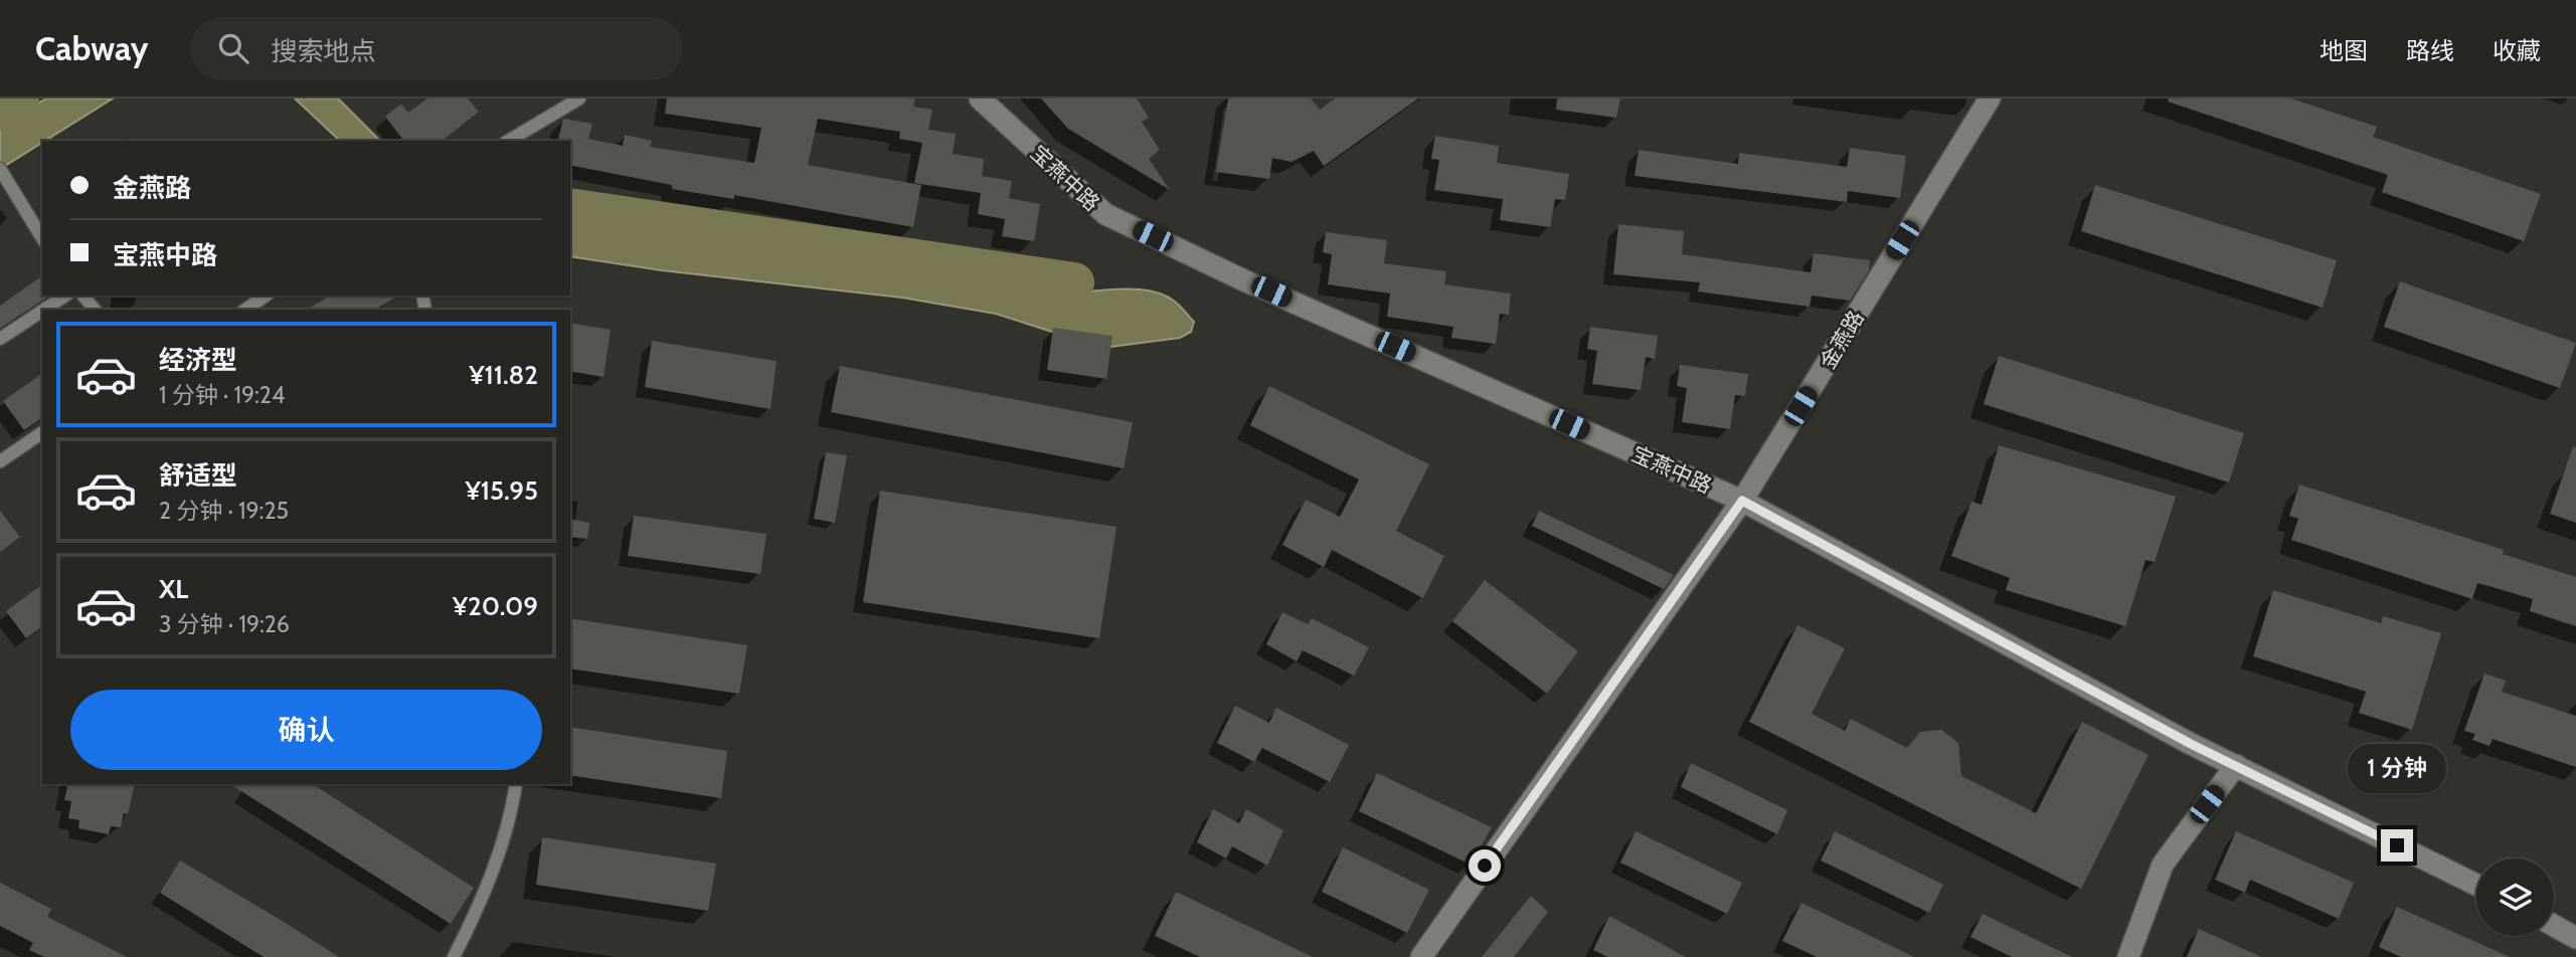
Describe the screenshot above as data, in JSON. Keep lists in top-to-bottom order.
{
  "streets": {
    "street": ["宝燕中路", "金燕路"]
  },
  "crossings": [
    ["宝燕中路", "金燕路"]
  ],
  "page": {
    "header": "Cabway",
    "search": "搜索地点",
    "nav": ["地图", "路线", "收藏"],
    "banner": ["金燕路", "宝燕中路"],
    "list": [
      {
        "name": "经济型",
        "note": "1 分钟 · 19:24",
        "value": "¥11.82"
      },
      {
        "name": "舒适型",
        "note": "2 分钟 · 19:25",
        "value": "¥15.95"
      },
      {
        "name": "XL",
        "note": "3 分钟 · 19:26",
        "value": "¥20.09"
      }
    ],
    "buttons": "确认",
    "bubble": "1 分钟"
  }
}
